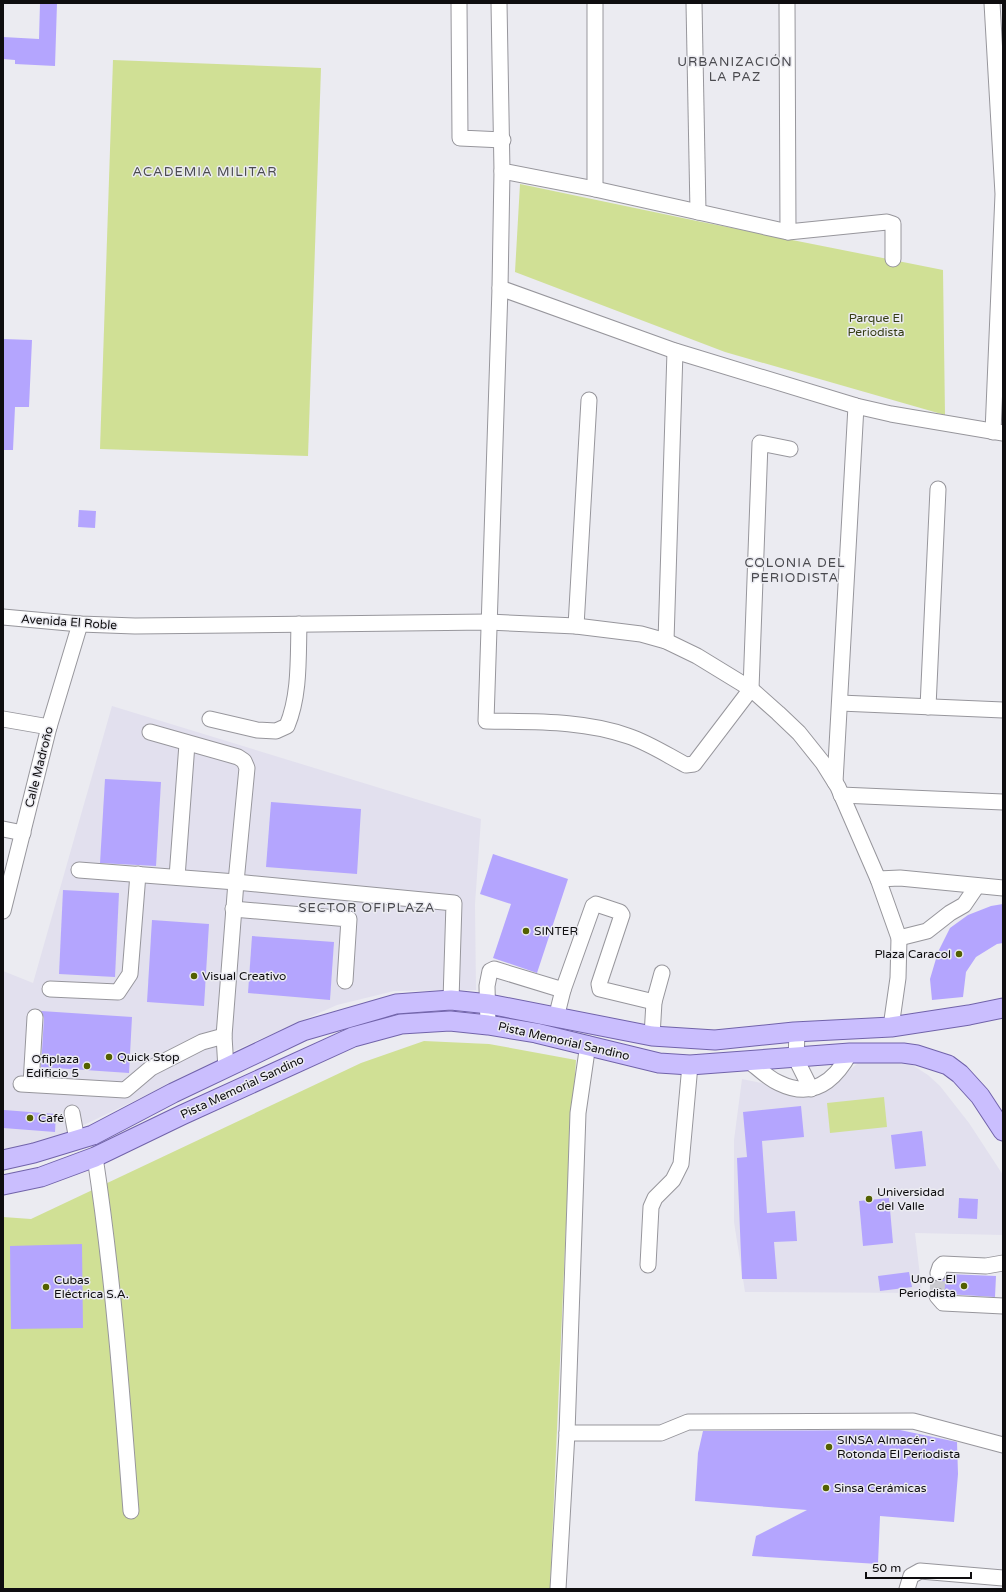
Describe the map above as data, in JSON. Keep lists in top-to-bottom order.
{
  "streets": {
    "main road": ["Pista Memorial Sandino"],
    "street": ["Avenida El Roble", "Calle Madroño"]
  },
  "crossings": [
    ["Avenida El Roble", "Calle Madroño"]
  ],
  "districts": [
    "URBANIZACIÓN LA PAZ",
    "ACADEMIA MILITAR",
    "COLONIA DEL PERIODISTA",
    "SECTOR OFIPLAZA"
  ],
  "parks": ["Parque El Periodista"],
  "places": [
    "SINTER",
    "Plaza Caracol",
    "Visual Creativo",
    "Quick Stop",
    "Ofiplaza Edificio 5",
    "Café",
    "Universidad del Valle",
    "Uno - El Periodista",
    "Cubas Eléctrica S.A.",
    "SINSA Almacén - Rotonda El Periodista",
    "Sinsa Cerámicas"
  ],
  "scale_bar": "50 m"
}
